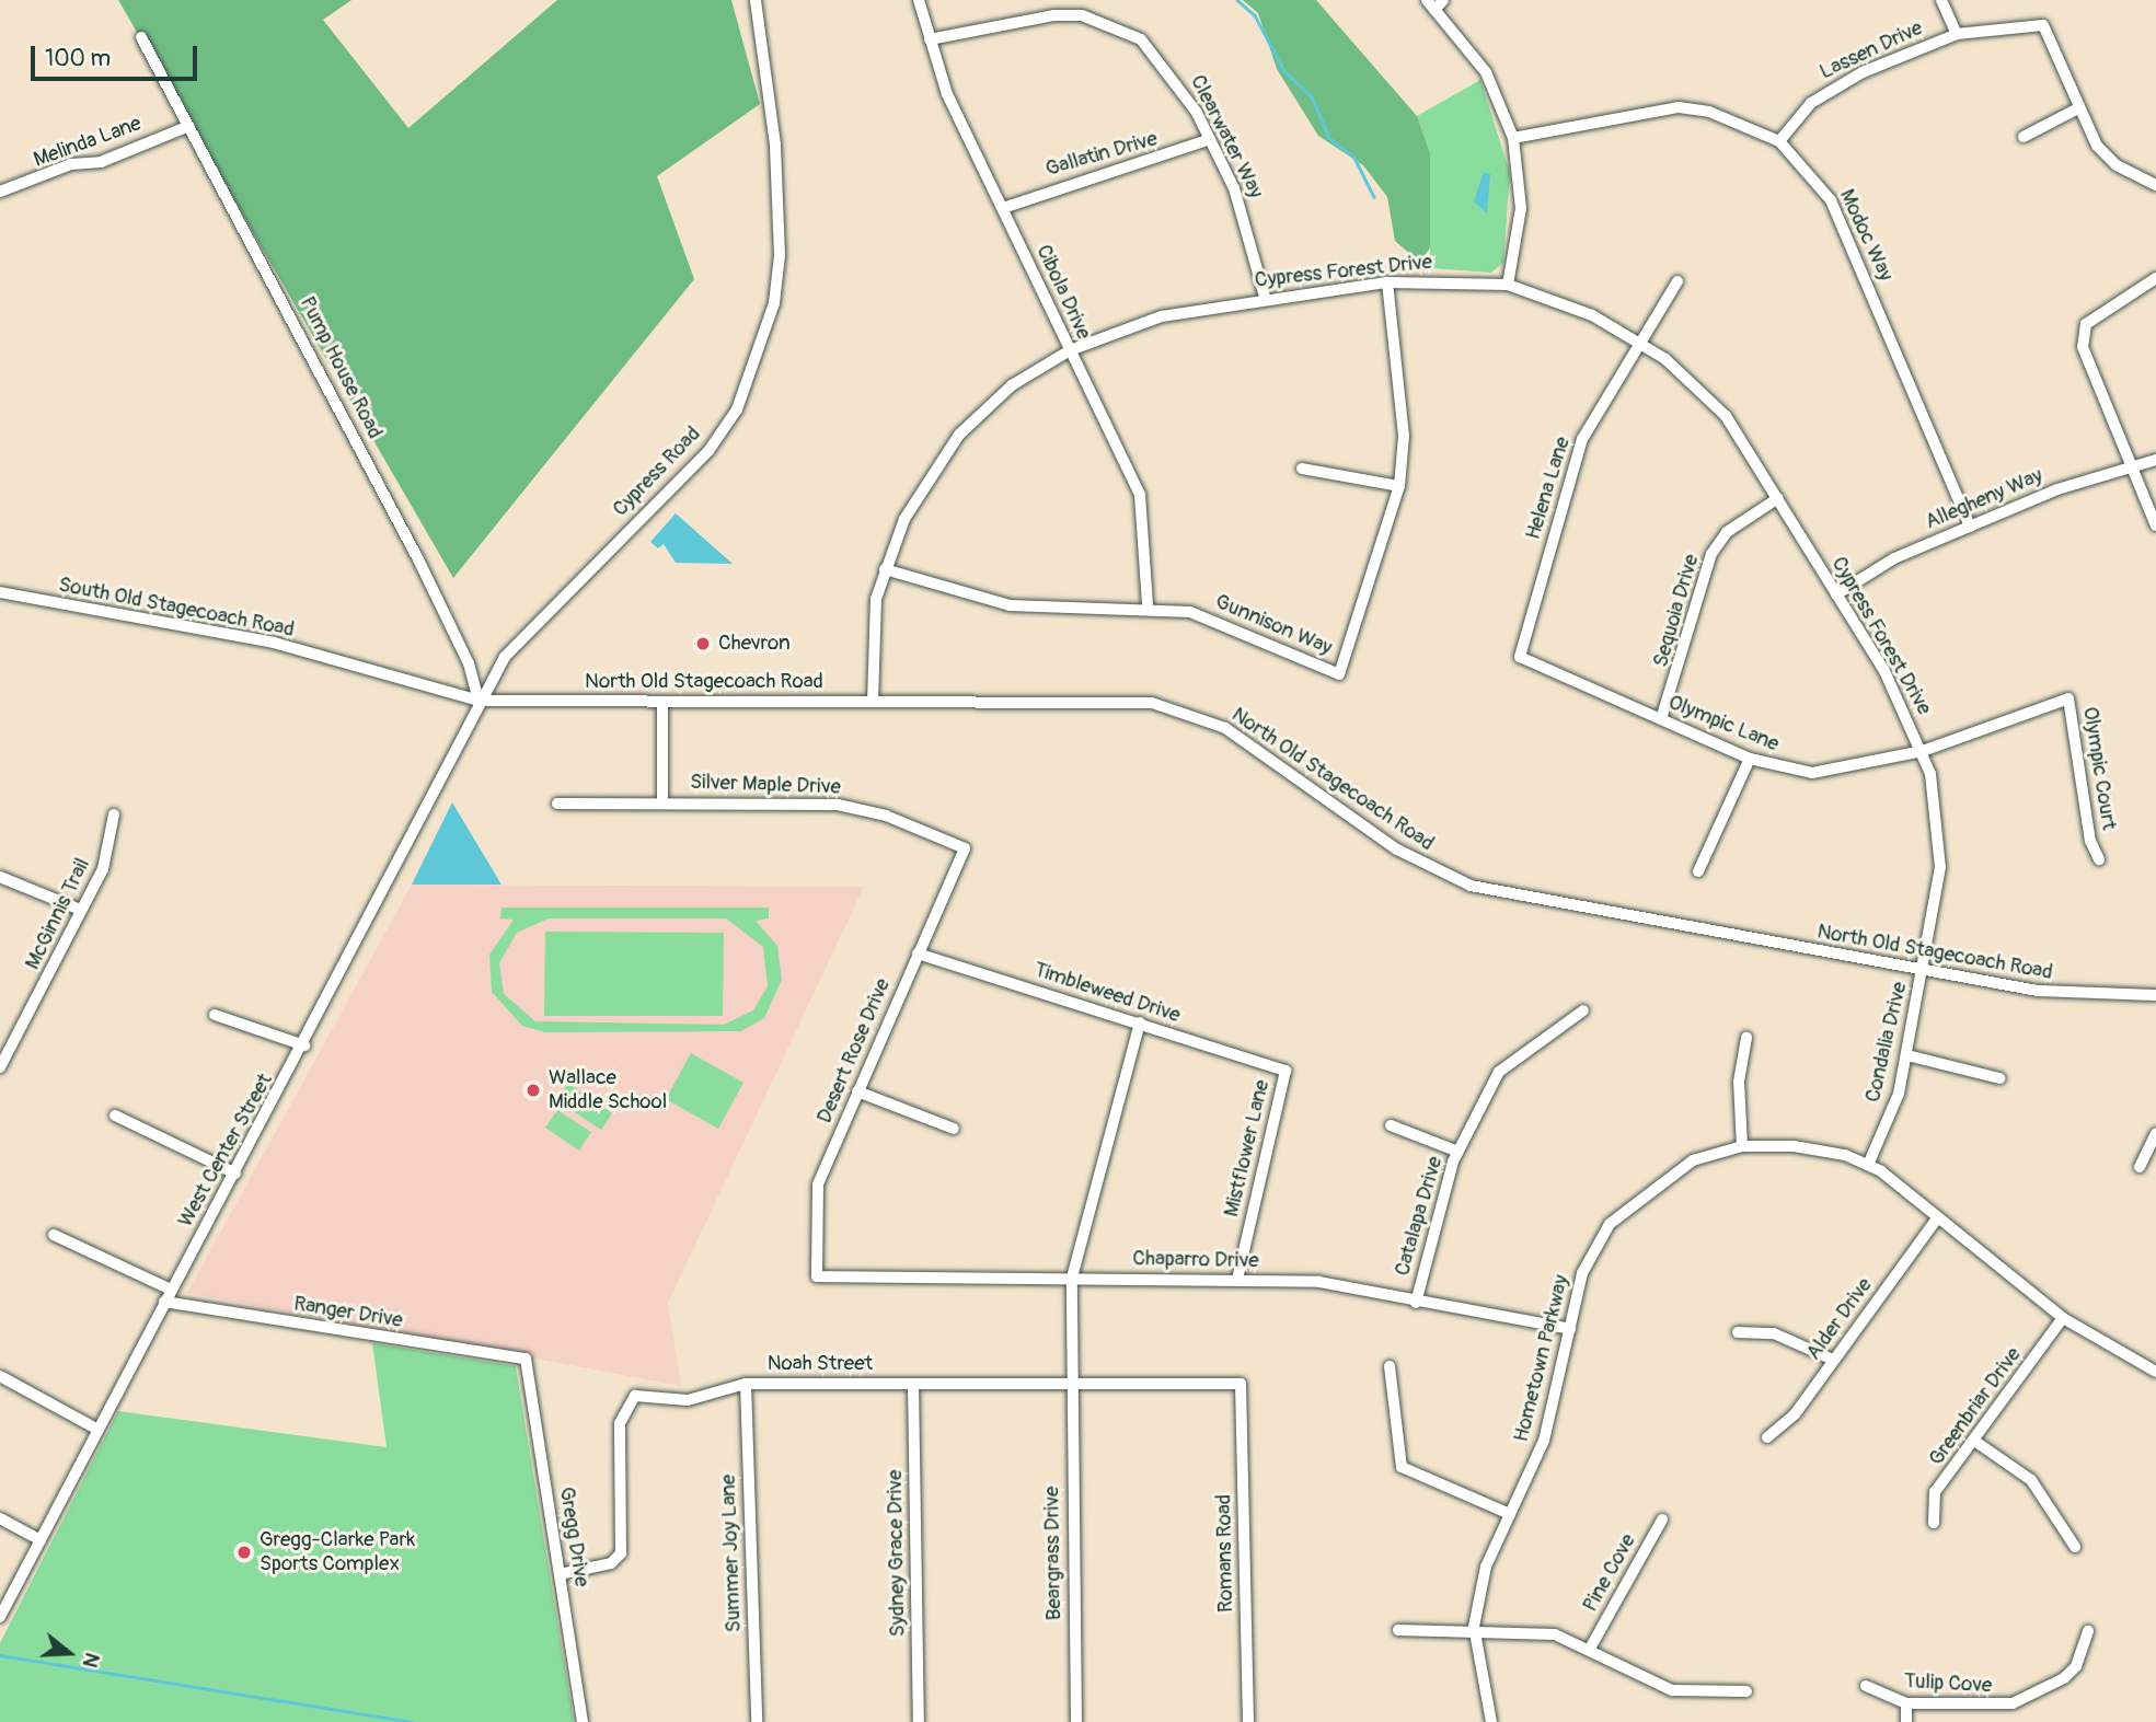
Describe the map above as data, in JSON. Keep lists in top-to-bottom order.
{
  "streets": {
    "street": [
      "Lassen Drive",
      "Clearwater Way",
      "Melinda Lane",
      "Gallatin Drive",
      "Modoc Way",
      "Cypress Forest Drive",
      "Cibola Drive",
      "Pump House Road",
      "Cypress Road",
      "Helena Lane",
      "Allegheny Way",
      "South Old Stagecoach Road",
      "Sequoia Drive",
      "Gunnison Way",
      "North Old Stagecoach Road",
      "Olympic Lane",
      "Olympic Court",
      "Silver Maple Drive",
      "McGinnis Trail",
      "Timbleweed Drive",
      "Condalia Drive",
      "Desert Rose Drive",
      "Mistflower Lane",
      "West Center Street",
      "Catalapa Drive",
      "Chaparro Drive",
      "Ranger Drive",
      "Alder Drive",
      "Hometown Parkway",
      "Noah Street",
      "Greenbriar Drive",
      "Gregg Drive",
      "Summer Joy Lane",
      "Sydney Grace Drive",
      "Beargrass Drive",
      "Romans Road",
      "Pine Cove",
      "Tulip Cove"
    ]
  },
  "crossings": [
    ["Lassen Drive", "Modoc Way"],
    ["Clearwater Way", "Gallatin Drive"],
    ["Clearwater Way", "Cypress Forest Drive"],
    ["Clearwater Way", "Cibola Drive"],
    ["Melinda Lane", "Pump House Road"],
    ["Gallatin Drive", "Cibola Drive"],
    ["Modoc Way", "Allegheny Way"],
    ["Cypress Forest Drive", "Cibola Drive"],
    ["Cypress Forest Drive", "Helena Lane"],
    ["Cypress Forest Drive", "Allegheny Way"],
    ["Cypress Forest Drive", "Sequoia Drive"],
    ["Cypress Forest Drive", "Gunnison Way"],
    ["Cypress Forest Drive", "North Old Stagecoach Road"],
    ["Cypress Forest Drive", "Olympic Lane"],
    ["Cypress Forest Drive", "Olympic Court"],
    ["Cypress Forest Drive", "Condalia Drive"],
    ["Cibola Drive", "Gunnison Way"],
    ["Pump House Road", "Cypress Road"],
    ["Pump House Road", "South Old Stagecoach Road"],
    ["Pump House Road", "North Old Stagecoach Road"],
    ["Pump House Road", "West Center Street"],
    ["Cypress Road", "South Old Stagecoach Road"],
    ["Cypress Road", "North Old Stagecoach Road"],
    ["Cypress Road", "West Center Street"],
    ["Helena Lane", "Olympic Lane"],
    ["South Old Stagecoach Road", "North Old Stagecoach Road"],
    ["South Old Stagecoach Road", "West Center Street"],
    ["Sequoia Drive", "Olympic Lane"],
    ["North Old Stagecoach Road", "Condalia Drive"],
    ["North Old Stagecoach Road", "West Center Street"],
    ["Olympic Lane", "Olympic Court"],
    ["Silver Maple Drive", "Desert Rose Drive"],
    ["Timbleweed Drive", "Desert Rose Drive"],
    ["Timbleweed Drive", "Mistflower Lane"],
    ["Condalia Drive", "Hometown Parkway"],
    ["Desert Rose Drive", "Chaparro Drive"],
    ["Mistflower Lane", "Chaparro Drive"],
    ["West Center Street", "Ranger Drive"],
    ["Catalapa Drive", "Chaparro Drive"],
    ["Chaparro Drive", "Hometown Parkway"],
    ["Chaparro Drive", "Beargrass Drive"],
    ["Ranger Drive", "Gregg Drive"],
    ["Alder Drive", "Hometown Parkway"],
    ["Hometown Parkway", "Greenbriar Drive"],
    ["Noah Street", "Gregg Drive"],
    ["Noah Street", "Summer Joy Lane"],
    ["Noah Street", "Sydney Grace Drive"],
    ["Noah Street", "Beargrass Drive"],
    ["Noah Street", "Romans Road"]
  ],
  "places": ["Chevron", "Wallace Middle School", "Gregg-Clarke Park Sports Complex"],
  "scale_bar": "100 m",
  "north": "right"
}
